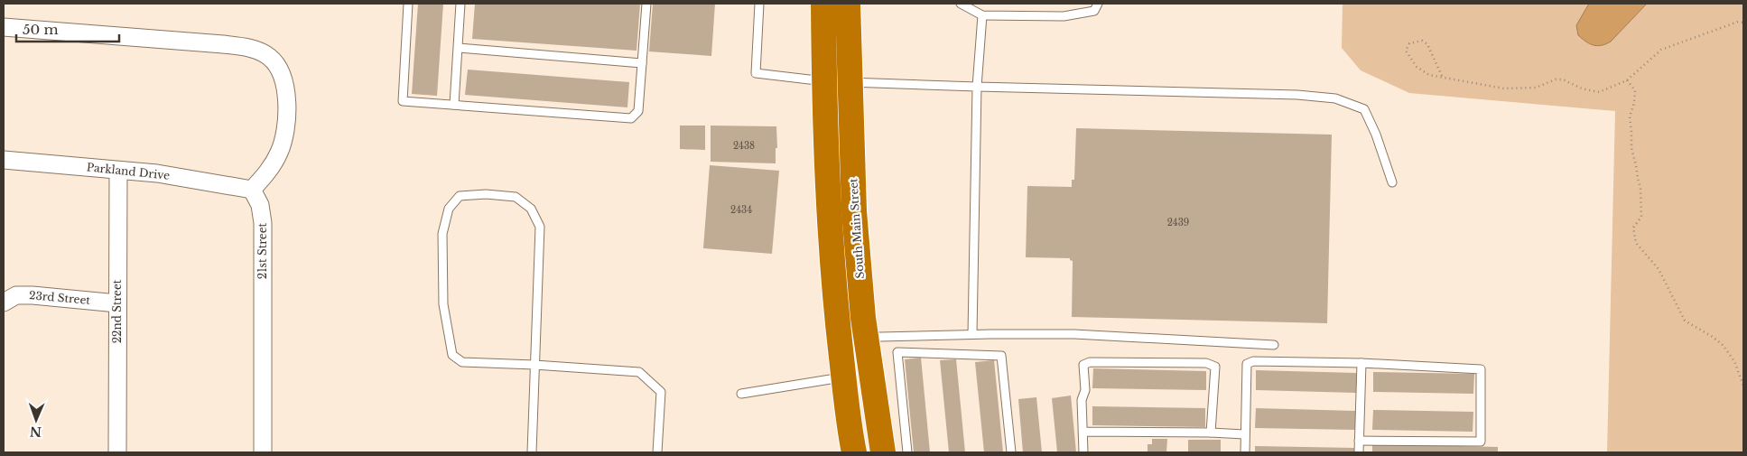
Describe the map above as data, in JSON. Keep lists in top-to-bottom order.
{
  "streets": {
    "highway": ["South Main Street"],
    "street": [
      "Parkland Drive",
      "21st Street",
      "23rd Street",
      "22nd Street"
    ]
  },
  "crossings": [
    ["Parkland Drive", "21st Street"],
    ["Parkland Drive", "22nd Street"],
    ["23rd Street", "22nd Street"]
  ],
  "house_numbers": ["2438", "2434", "2439"],
  "scale_bar": "50 m",
  "north": "bottom"
}
